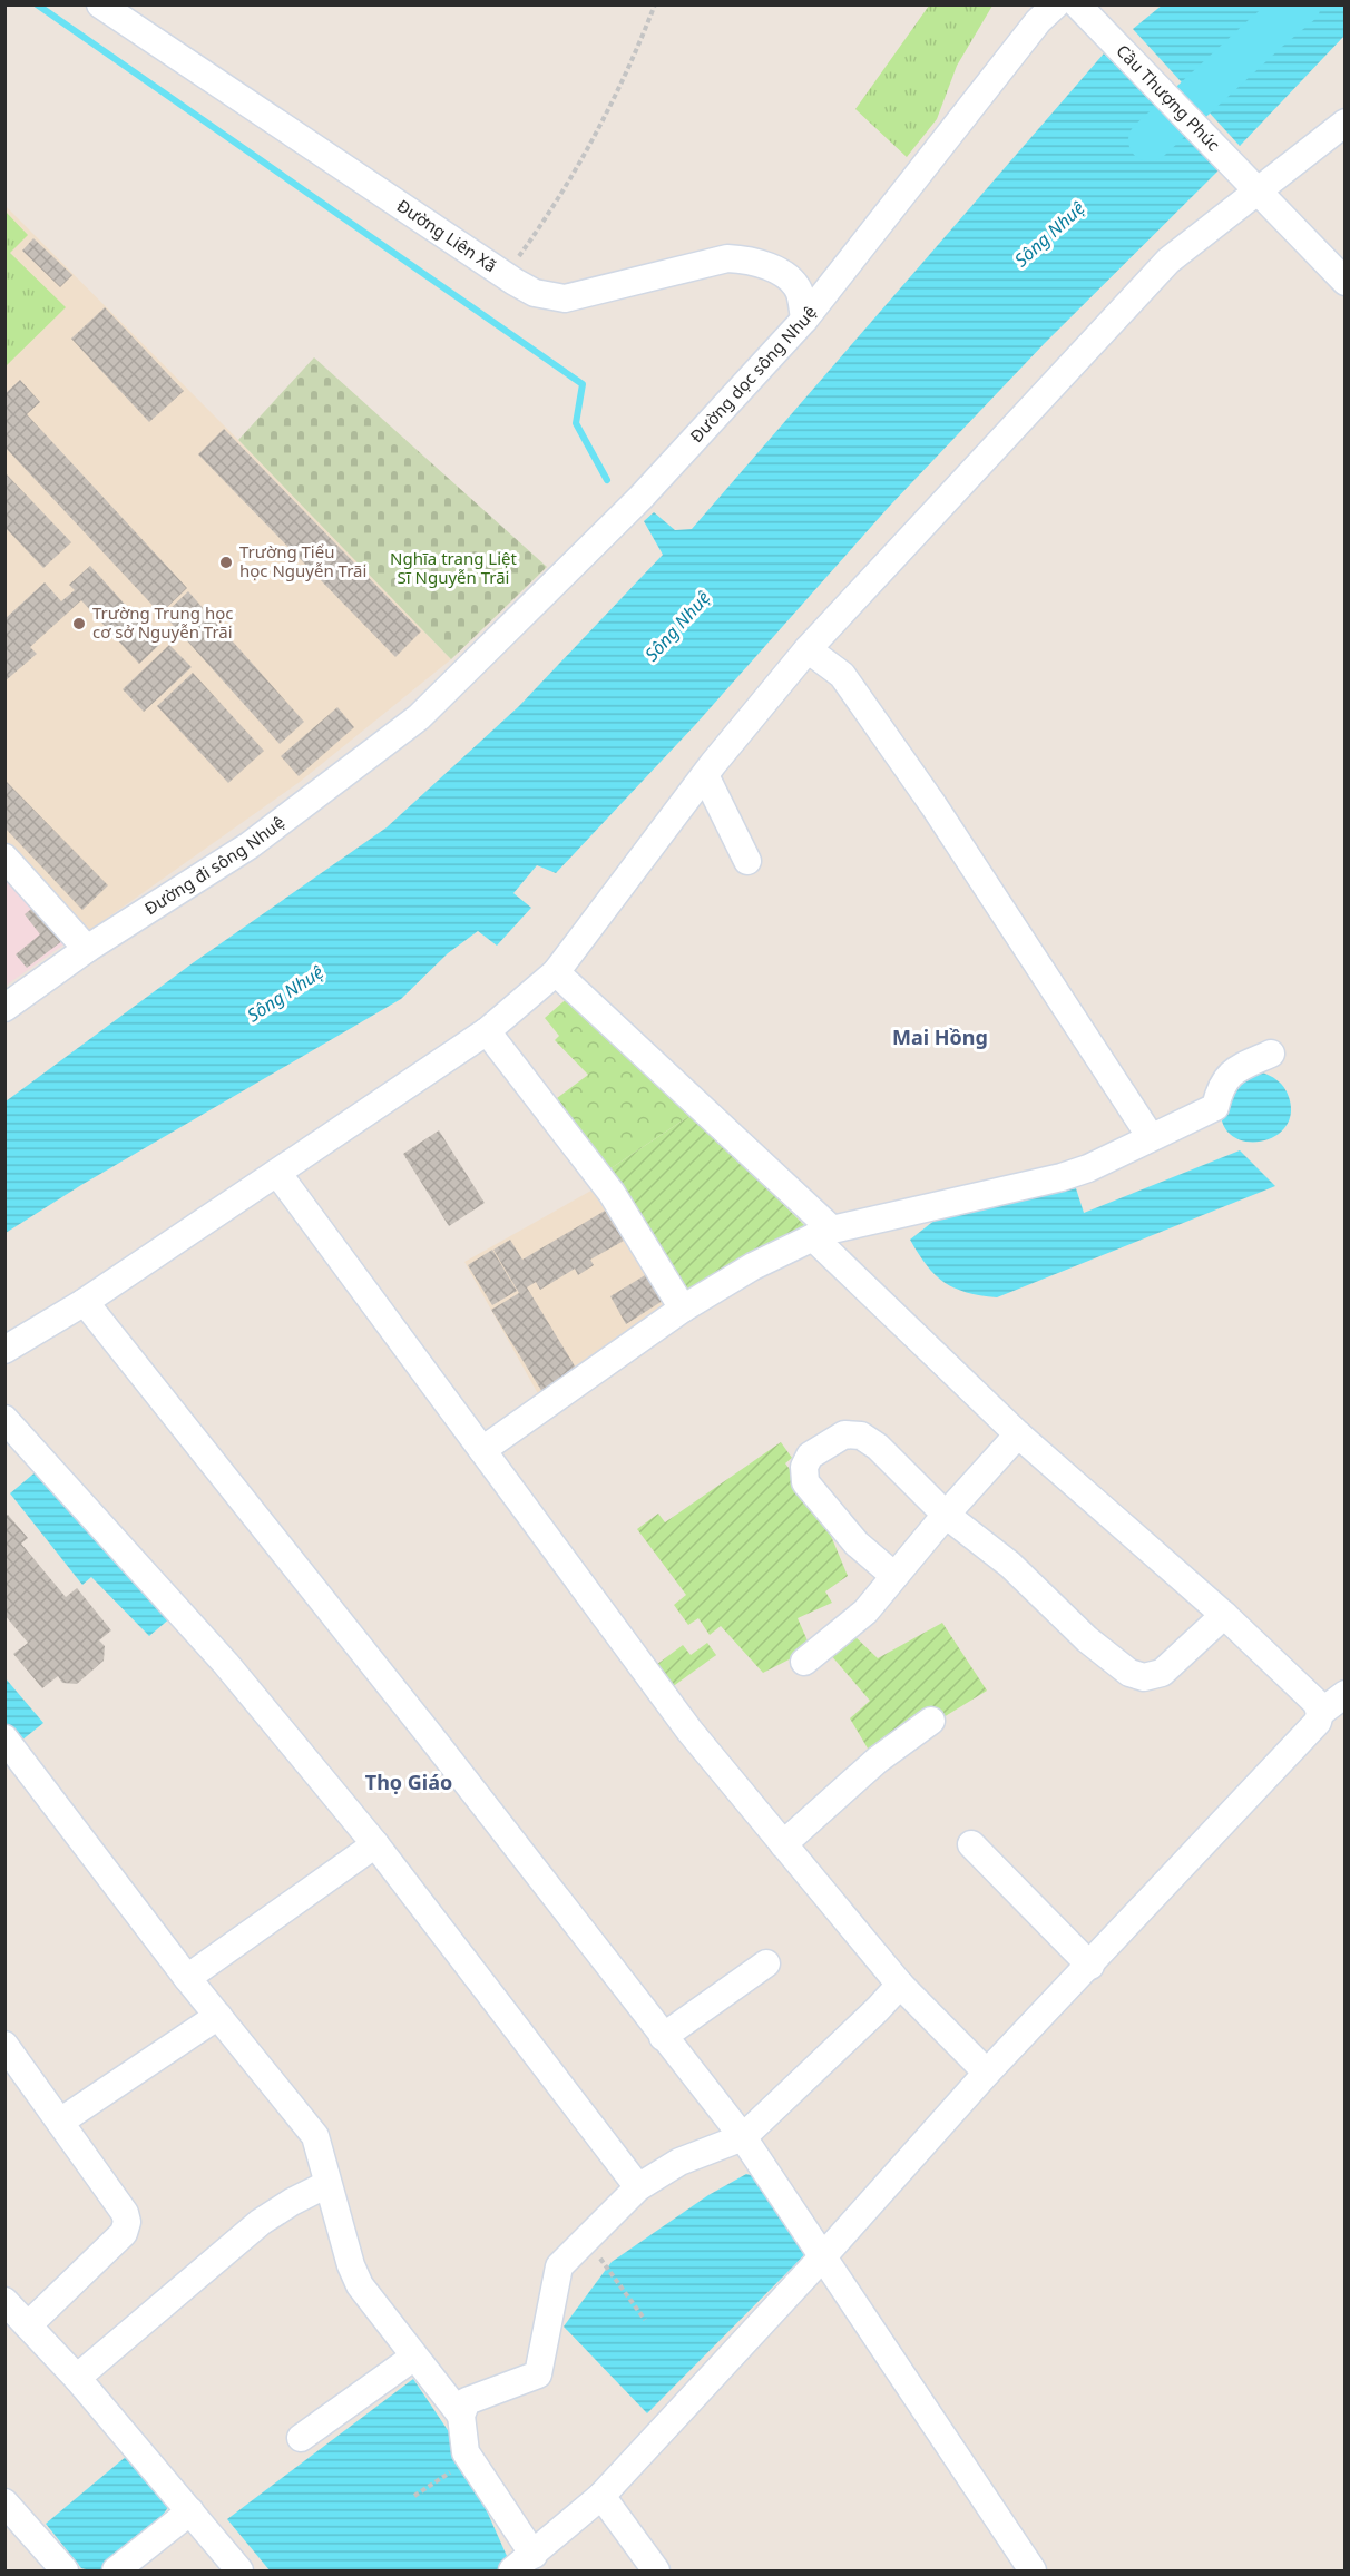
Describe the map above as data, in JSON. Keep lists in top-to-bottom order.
{
  "streets": {
    "street": [
      "Cầu Thượng Phúc",
      "Đường Liên Xã",
      "Đường dọc sông Nhuệ",
      "Đường đi sông Nhuệ"
    ]
  },
  "crossings": [
    ["Đường Liên Xã", "Đường dọc sông Nhuệ"],
    ["Đường dọc sông Nhuệ", "Đường đi sông Nhuệ"]
  ],
  "districts": ["Mai Hồng", "Thọ Giáo"],
  "water": ["Sông Nhuệ"],
  "parks": ["Nghĩa trang Liệt Sĩ Nguyễn Trãi"],
  "places": ["Trường Tiểu học Nguyễn Trãi", "Trường Trung học cơ sở Nguyễn Trãi"]
}
